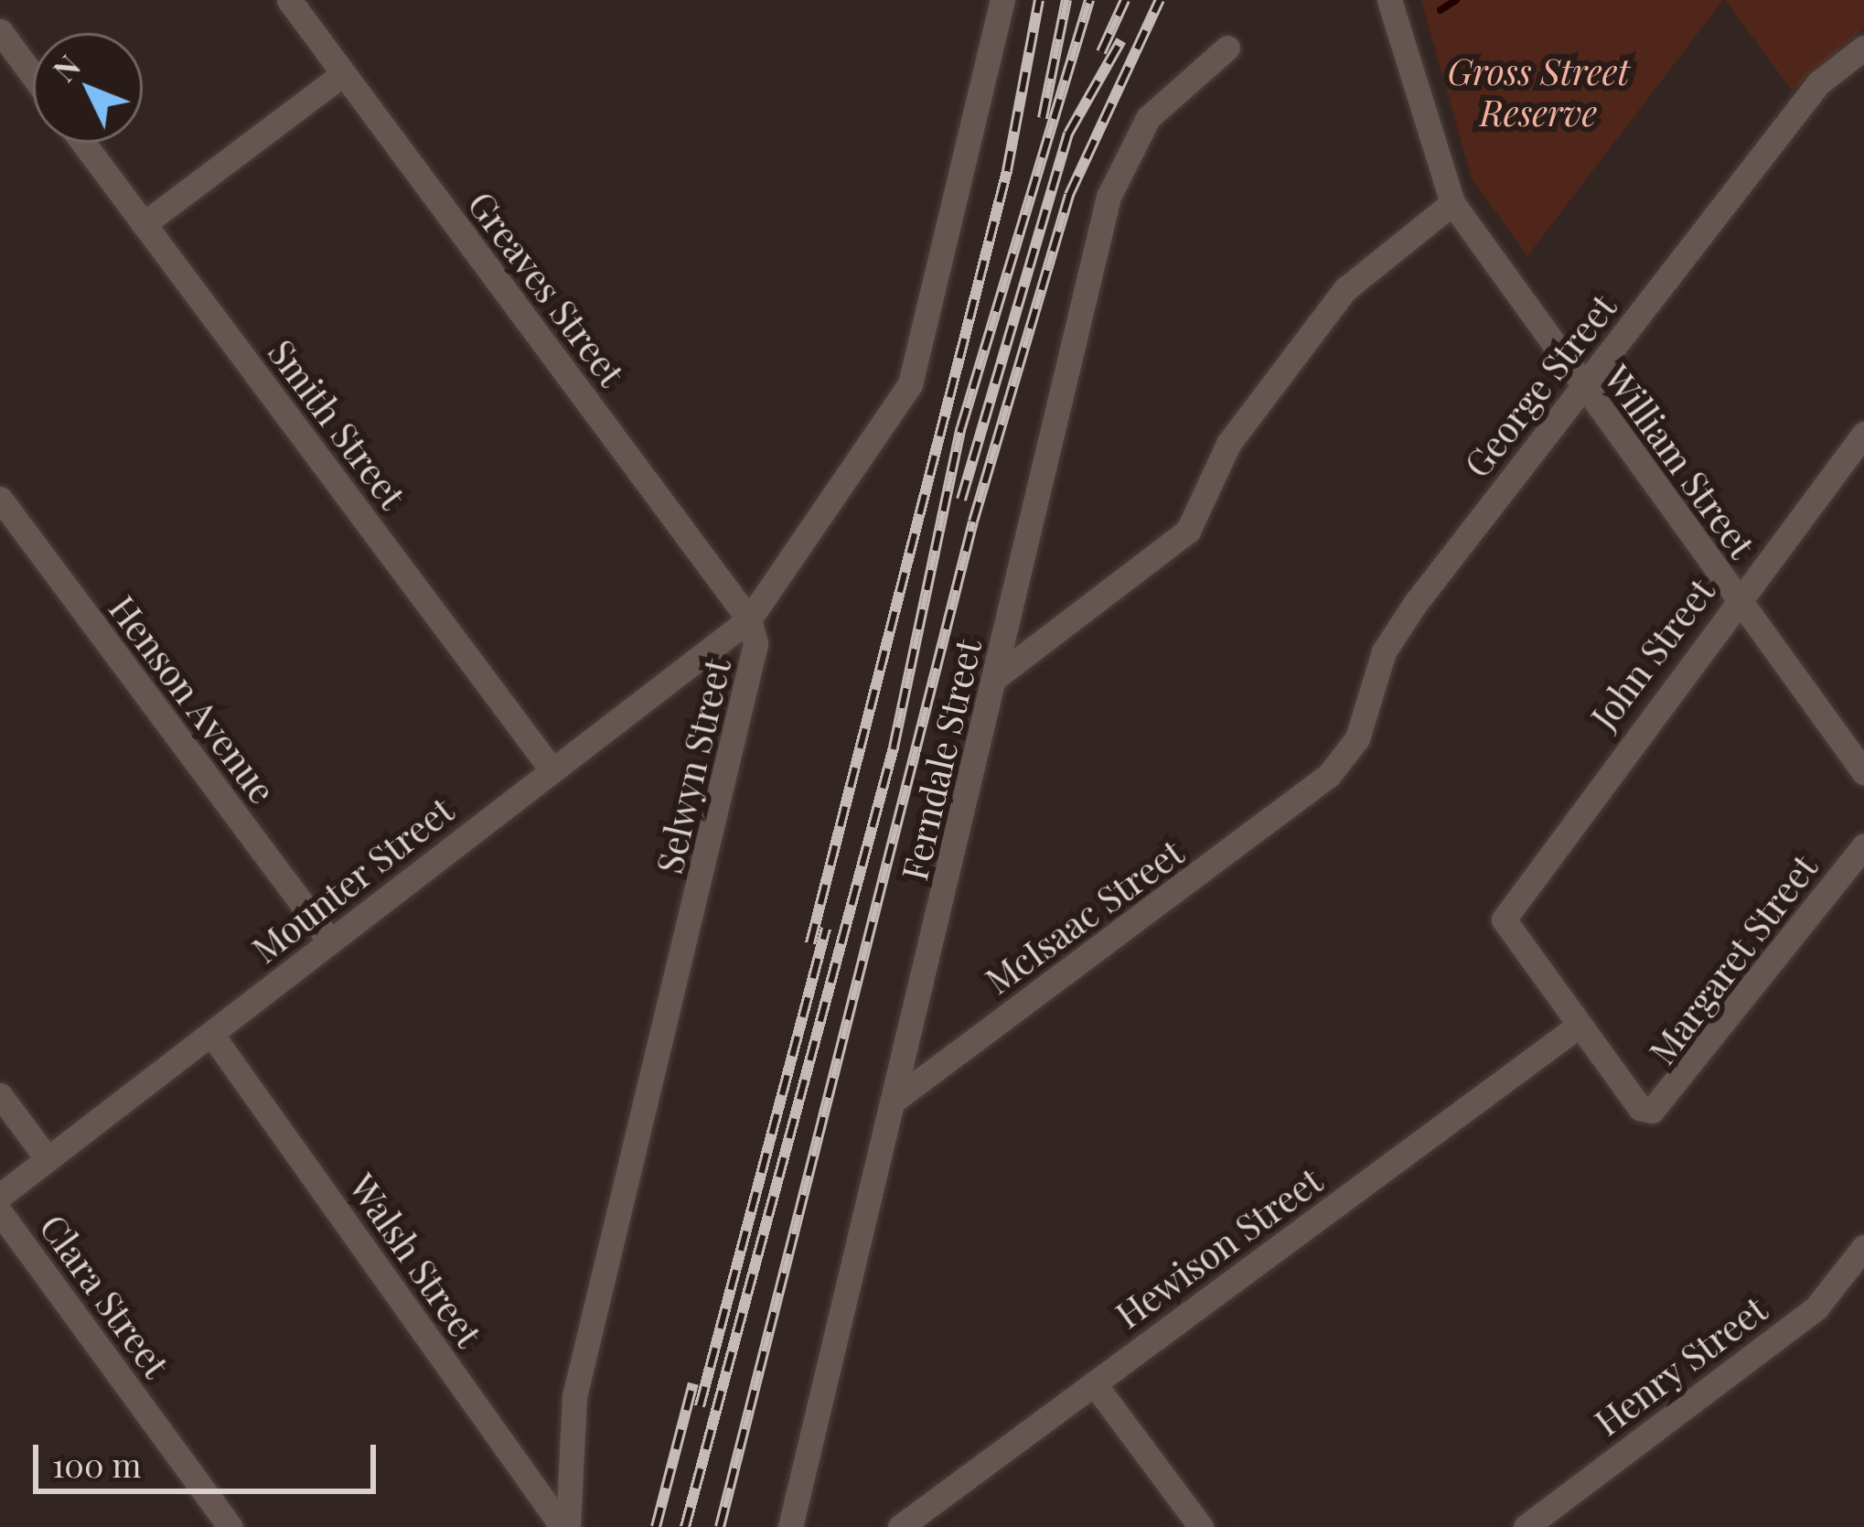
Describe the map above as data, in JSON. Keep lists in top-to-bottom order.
{
  "streets": {
    "street": [
      "Greaves Street",
      "George Street",
      "Smith Street",
      "William Street",
      "John Street",
      "Henson Avenue",
      "Ferndale Street",
      "Selwyn Street",
      "Mounter Street",
      "McIsaac Street",
      "Margaret Street",
      "Hewison Street",
      "Walsh Street",
      "Clara Street",
      "Henry Street"
    ]
  },
  "crossings": [
    ["Greaves Street", "Selwyn Street"],
    ["Greaves Street", "Mounter Street"],
    ["George Street", "William Street"],
    ["George Street", "McIsaac Street"],
    ["Smith Street", "Mounter Street"],
    ["William Street", "John Street"],
    ["John Street", "Margaret Street"],
    ["John Street", "Hewison Street"],
    ["Henson Avenue", "Mounter Street"],
    ["Ferndale Street", "McIsaac Street"],
    ["Selwyn Street", "Mounter Street"],
    ["Selwyn Street", "Walsh Street"],
    ["Mounter Street", "Walsh Street"],
    ["Margaret Street", "Hewison Street"]
  ],
  "parks": ["Gross Street Reserve"],
  "scale_bar": "100 m",
  "north": "top left"
}
